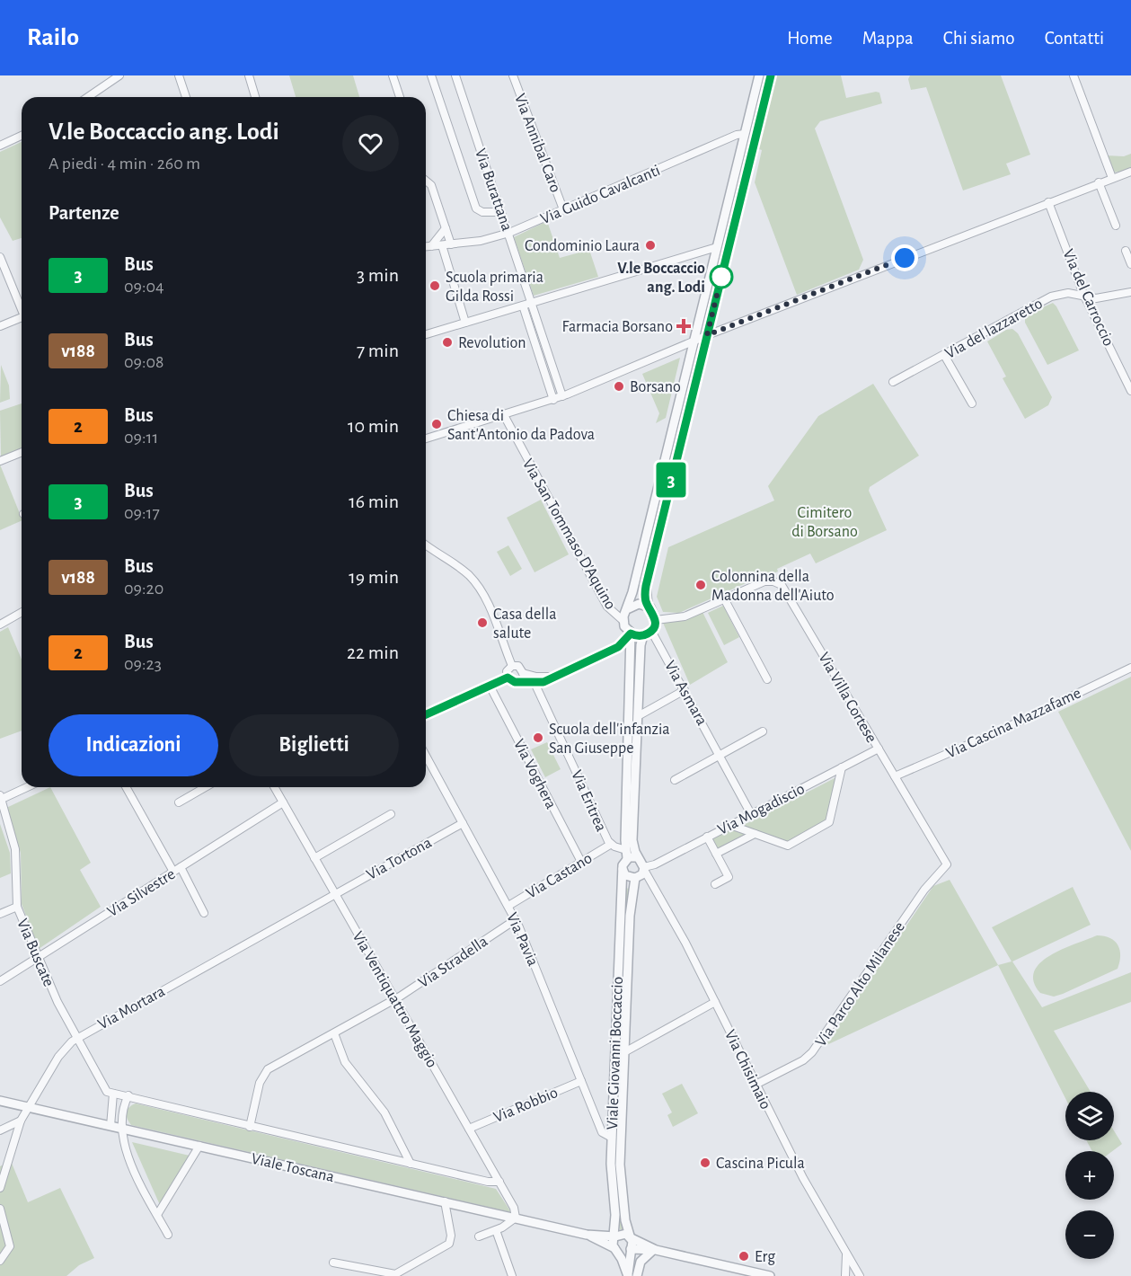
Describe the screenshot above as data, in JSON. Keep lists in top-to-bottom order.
{
  "streets": {
    "street": [
      "Via Annibal Caro",
      "Via Burattana",
      "Via Guido Cavalcanti",
      "Via del Carroccio",
      "Via del lazzaretto",
      "Via San Tommaso D'Aquino",
      "Via Asmara",
      "Via Villa Cortese",
      "Via Cascina Mazzafame",
      "Via Voghera",
      "Via Eritrea",
      "Via Mogadiscio",
      "Via Tortona",
      "Via Castano",
      "Via Silvestre",
      "Via Pavia",
      "Via Buscate",
      "Via Stradella",
      "Via Parco Alto Milanese",
      "Via Ventiquattro Maggio",
      "Via Mortara",
      "Viale Giovanni Boccaccio",
      "Via Chisimaio",
      "Via Robbio",
      "Viale Toscana"
    ]
  },
  "crossings": [
    ["Via Annibal Caro", "Via Guido Cavalcanti"],
    ["Via Burattana", "Via Guido Cavalcanti"],
    ["Via del Carroccio", "Via del lazzaretto"],
    ["Via San Tommaso D'Aquino", "Via Asmara"],
    ["Via San Tommaso D'Aquino", "Via Villa Cortese"],
    ["Via San Tommaso D'Aquino", "Viale Giovanni Boccaccio"],
    ["Via Asmara", "Via Villa Cortese"],
    ["Via Asmara", "Via Mogadiscio"],
    ["Via Asmara", "Viale Giovanni Boccaccio"],
    ["Via Villa Cortese", "Via Cascina Mazzafame"],
    ["Via Villa Cortese", "Via Mogadiscio"],
    ["Via Villa Cortese", "Via Parco Alto Milanese"],
    ["Via Villa Cortese", "Viale Giovanni Boccaccio"],
    ["Via Voghera", "Via Castano"],
    ["Via Eritrea", "Via Castano"],
    ["Via Eritrea", "Viale Giovanni Boccaccio"],
    ["Via Mogadiscio", "Viale Giovanni Boccaccio"],
    ["Via Mogadiscio", "Via Chisimaio"],
    ["Via Tortona", "Via Pavia"],
    ["Via Tortona", "Via Ventiquattro Maggio"],
    ["Via Tortona", "Via Mortara"],
    ["Via Castano", "Via Pavia"],
    ["Via Silvestre", "Via Buscate"],
    ["Via Silvestre", "Via Ventiquattro Maggio"],
    ["Via Pavia", "Via Stradella"],
    ["Via Pavia", "Viale Giovanni Boccaccio"],
    ["Via Pavia", "Via Robbio"],
    ["Via Buscate", "Via Mortara"],
    ["Via Buscate", "Viale Toscana"],
    ["Via Stradella", "Via Ventiquattro Maggio"],
    ["Via Stradella", "Viale Toscana"],
    ["Via Parco Alto Milanese", "Via Chisimaio"],
    ["Via Ventiquattro Maggio", "Via Mortara"],
    ["Via Ventiquattro Maggio", "Via Robbio"],
    ["Via Ventiquattro Maggio", "Viale Toscana"],
    ["Via Mortara", "Viale Toscana"],
    ["Viale Giovanni Boccaccio", "Via Chisimaio"],
    ["Viale Giovanni Boccaccio", "Viale Toscana"]
  ],
  "parks": ["Cimitero di Borsano"],
  "places": {
    "other": [
      "Condominio Laura",
      "V.le Boccaccio ang. Lodi",
      "Scuola primaria Gilda Rossi",
      "Revolution",
      "Borsano",
      "Chiesa di Sant'Antonio da Padova",
      "Colonnina della Madonna dell'Aiuto",
      "Casa della salute",
      "Scuola dell'infanzia San Giuseppe",
      "Cascina Picula",
      "Erg"
    ],
    "health": ["Farmacia Borsano"]
  },
  "lines": ["bus line 3"],
  "page": {
    "header": "Railo",
    "nav": [
      "Home",
      "Mappa",
      "Chi siamo",
      "Contatti"
    ],
    "on_map": "3",
    "heading": [
      ["V.le Boccaccio ang. Lodi", "A piedi · 4 min · 260 m"],
      "Partenze"
    ],
    "list": [
      {
        "mark": "3",
        "name": "Bus",
        "note": "09:04",
        "value": "3 min"
      },
      {
        "mark": "v188",
        "name": "Bus",
        "note": "09:08",
        "value": "7 min"
      },
      {
        "mark": "2",
        "name": "Bus",
        "note": "09:11",
        "value": "10 min"
      },
      {
        "mark": "3",
        "name": "Bus",
        "note": "09:17",
        "value": "16 min"
      },
      {
        "mark": "v188",
        "name": "Bus",
        "note": "09:20",
        "value": "19 min"
      },
      {
        "mark": "2",
        "name": "Bus",
        "note": "09:23",
        "value": "22 min"
      }
    ],
    "buttons": ["Indicazioni", "Biglietti"],
    "map_buttons": ["+", "−"]
  }
}
